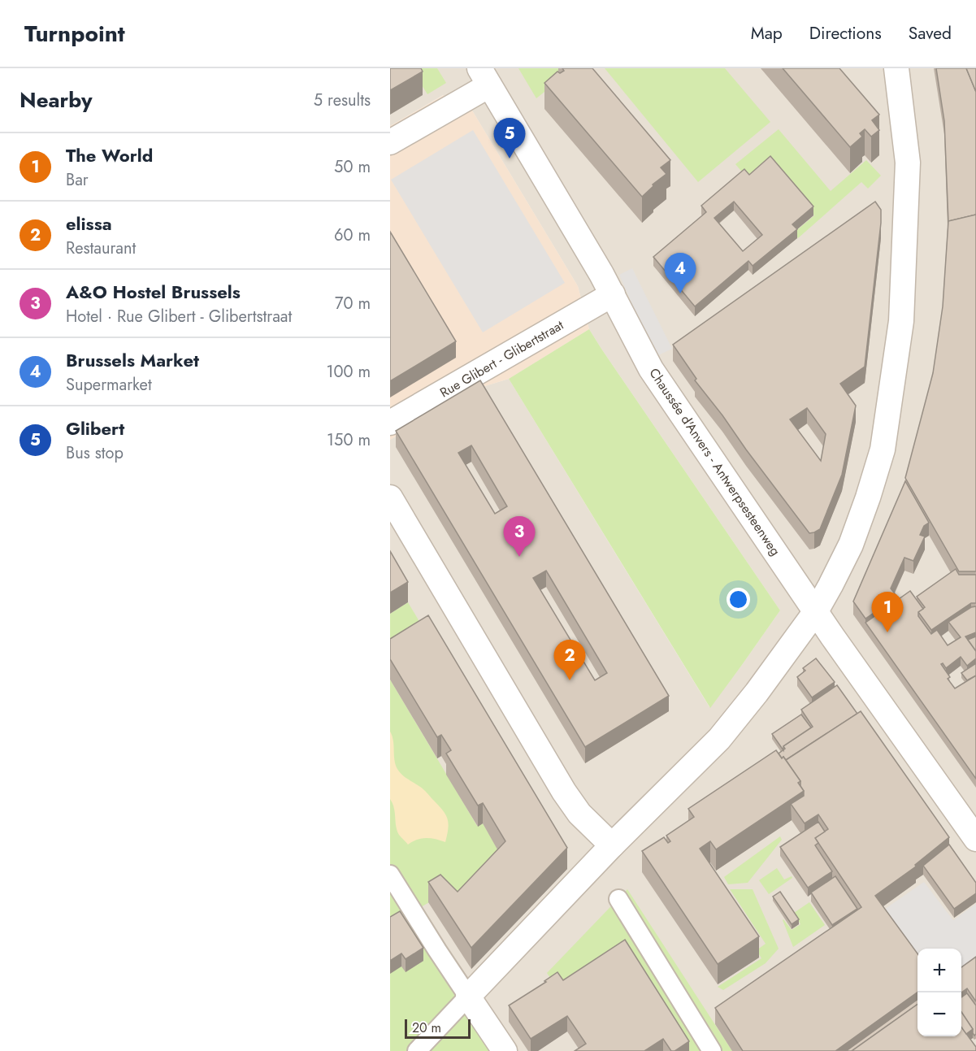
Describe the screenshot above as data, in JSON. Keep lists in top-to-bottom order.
{
  "streets": {
    "street": ["Rue Glibert - Glibertstraat", "Chaussée d'Anvers - Antwerpsesteenweg"]
  },
  "crossings": [
    ["Rue Glibert - Glibertstraat", "Chaussée d'Anvers - Antwerpsesteenweg"]
  ],
  "scale_bar": "20 m",
  "page": {
    "header": "Turnpoint",
    "nav": ["Map", "Directions", "Saved"],
    "heading": ["Nearby", "5 results"],
    "pins": [
      "5",
      "4",
      "3",
      "1",
      "2"
    ],
    "list": [
      {
        "mark": "1",
        "name": "The World",
        "note": "Bar",
        "value": "50 m"
      },
      {
        "mark": "2",
        "name": "elissa",
        "note": "Restaurant",
        "value": "60 m"
      },
      {
        "mark": "3",
        "name": "A&O Hostel Brussels",
        "note": "Hotel · Rue Glibert - Glibertstraat",
        "value": "70 m"
      },
      {
        "mark": "4",
        "name": "Brussels Market",
        "note": "Supermarket",
        "value": "100 m"
      },
      {
        "mark": "5",
        "name": "Glibert",
        "note": "Bus stop",
        "value": "150 m"
      }
    ],
    "map_buttons": ["+", "−"],
    "scale": "20 m"
  }
}
